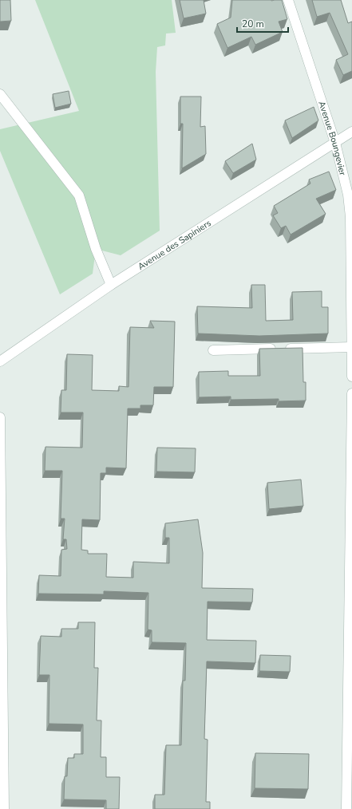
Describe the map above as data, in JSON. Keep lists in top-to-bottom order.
{
  "streets": {
    "street": ["Avenue Boungevier", "Avenue des Sapiniers"]
  },
  "crossings": [
    ["Avenue Boungevier", "Avenue des Sapiniers"]
  ],
  "scale_bar": "20 m"
}
